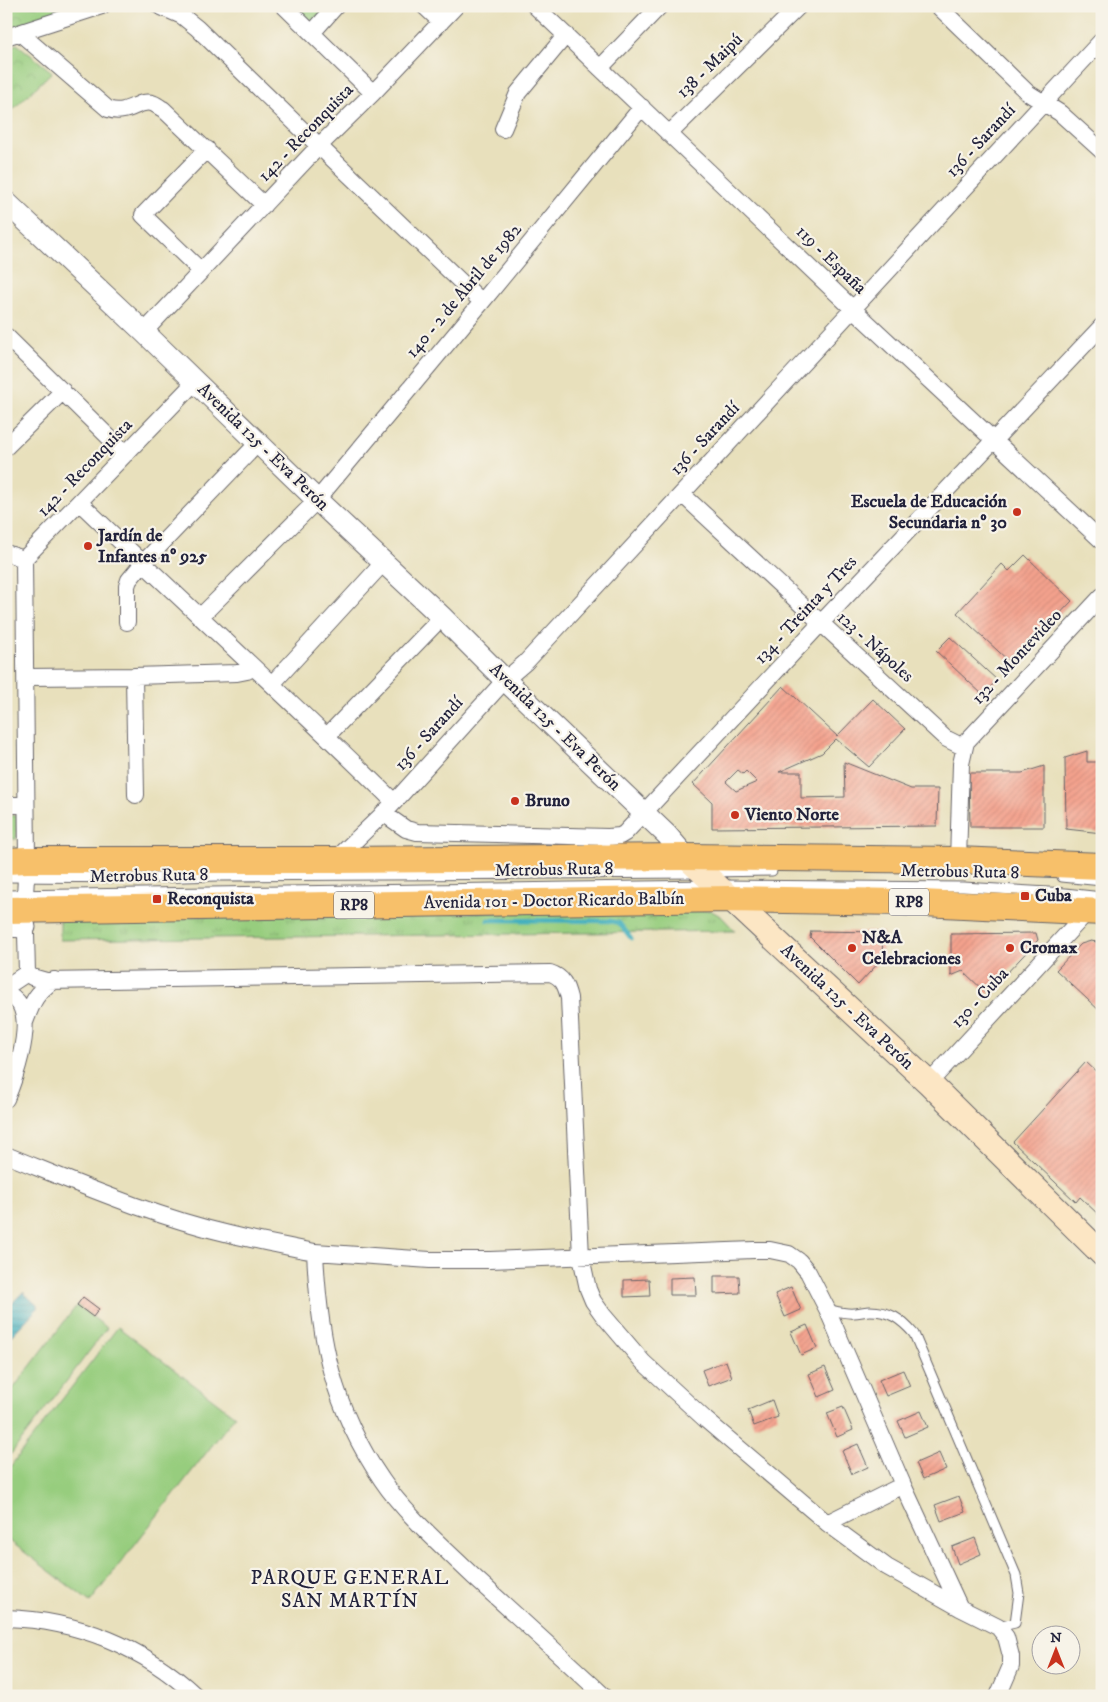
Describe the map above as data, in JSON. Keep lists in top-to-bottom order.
{
  "streets": {
    "main road": ["Avenida 125 - Eva Perón", "Avenida 101 - Doctor Ricardo Balbín", "RP8"],
    "street": [
      "138 - Maipú",
      "142 - Reconquista",
      "136 - Sarandí",
      "119 - España",
      "140 - 2 de Abril de 1982",
      "134 - Treinta y Tres",
      "123 - Nápoles",
      "132 - Montevideo",
      "130 - Cuba"
    ],
    "lane": ["Metrobus Ruta 8"]
  },
  "crossings": [
    ["138 - Maipú", "119 - España"],
    ["142 - Reconquista", "Avenida 125 - Eva Perón"],
    ["142 - Reconquista", "134 - Treinta y Tres"],
    ["136 - Sarandí", "119 - España"],
    ["136 - Sarandí", "Avenida 125 - Eva Perón"],
    ["136 - Sarandí", "134 - Treinta y Tres"],
    ["136 - Sarandí", "123 - Nápoles"],
    ["136 - Sarandí", "Avenida 101 - Doctor Ricardo Balbín"],
    ["119 - España", "140 - 2 de Abril de 1982"],
    ["119 - España", "134 - Treinta y Tres"],
    ["140 - 2 de Abril de 1982", "Avenida 125 - Eva Perón"],
    ["140 - 2 de Abril de 1982", "134 - Treinta y Tres"],
    ["Avenida 125 - Eva Perón", "134 - Treinta y Tres"],
    ["Avenida 125 - Eva Perón", "Metrobus Ruta 8"],
    ["Avenida 125 - Eva Perón", "Avenida 101 - Doctor Ricardo Balbín"],
    ["Avenida 125 - Eva Perón", "130 - Cuba"],
    ["134 - Treinta y Tres", "123 - Nápoles"],
    ["123 - Nápoles", "132 - Montevideo"],
    ["Metrobus Ruta 8", "Avenida 101 - Doctor Ricardo Balbín"],
    ["Avenida 101 - Doctor Ricardo Balbín", "130 - Cuba"]
  ],
  "districts": ["PARQUE GENERAL SAN MARTÍN"],
  "places": {
    "other": [
      "Escuela de Educación Secundaria nº 30",
      "Jardín de Infantes nº 925",
      "Bruno",
      "Viento Norte",
      "N&A Celebraciones",
      "Cromax"
    ],
    "transit": ["Cuba", "Reconquista"]
  },
  "north": "top"
}
